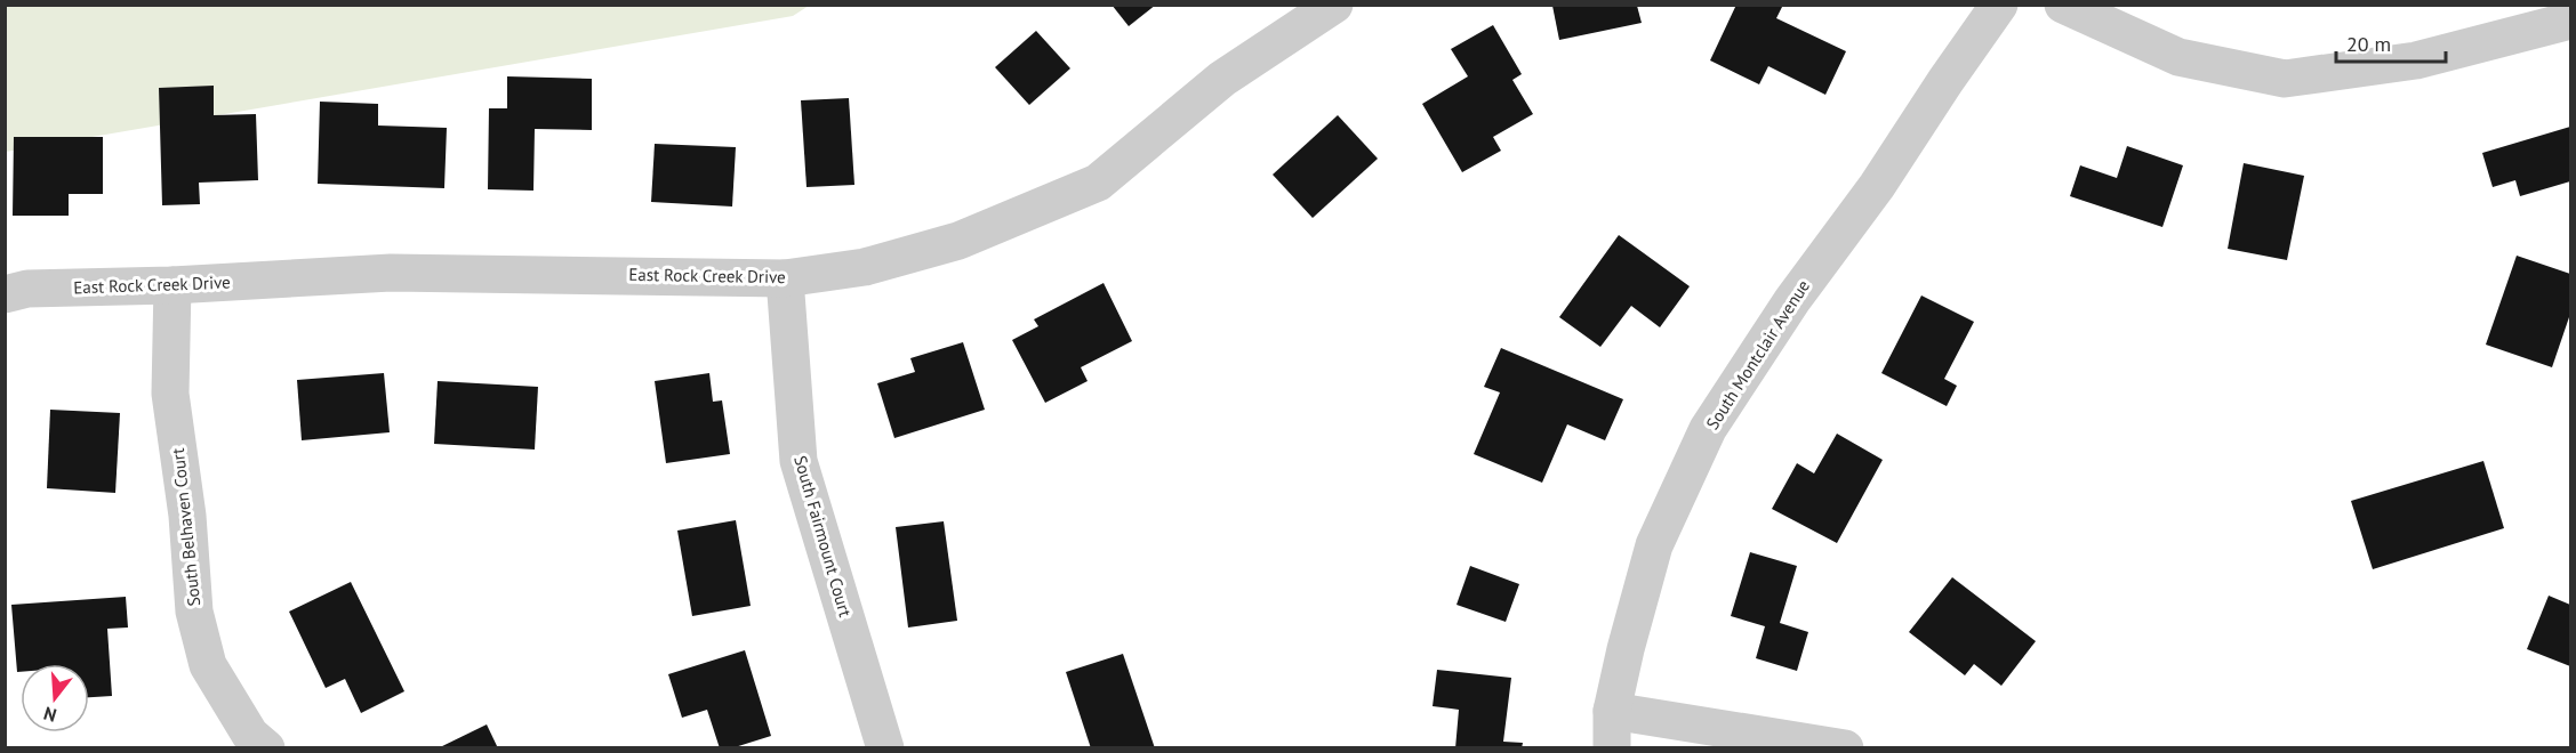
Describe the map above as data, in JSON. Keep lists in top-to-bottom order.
{
  "streets": {
    "street": [
      "East Rock Creek Drive",
      "South Montclair Avenue",
      "South Belhaven Court",
      "South Fairmount Court"
    ]
  },
  "crossings": [
    ["East Rock Creek Drive", "South Belhaven Court"],
    ["East Rock Creek Drive", "South Fairmount Court"]
  ],
  "scale_bar": "20 m",
  "north": "bottom"
}
